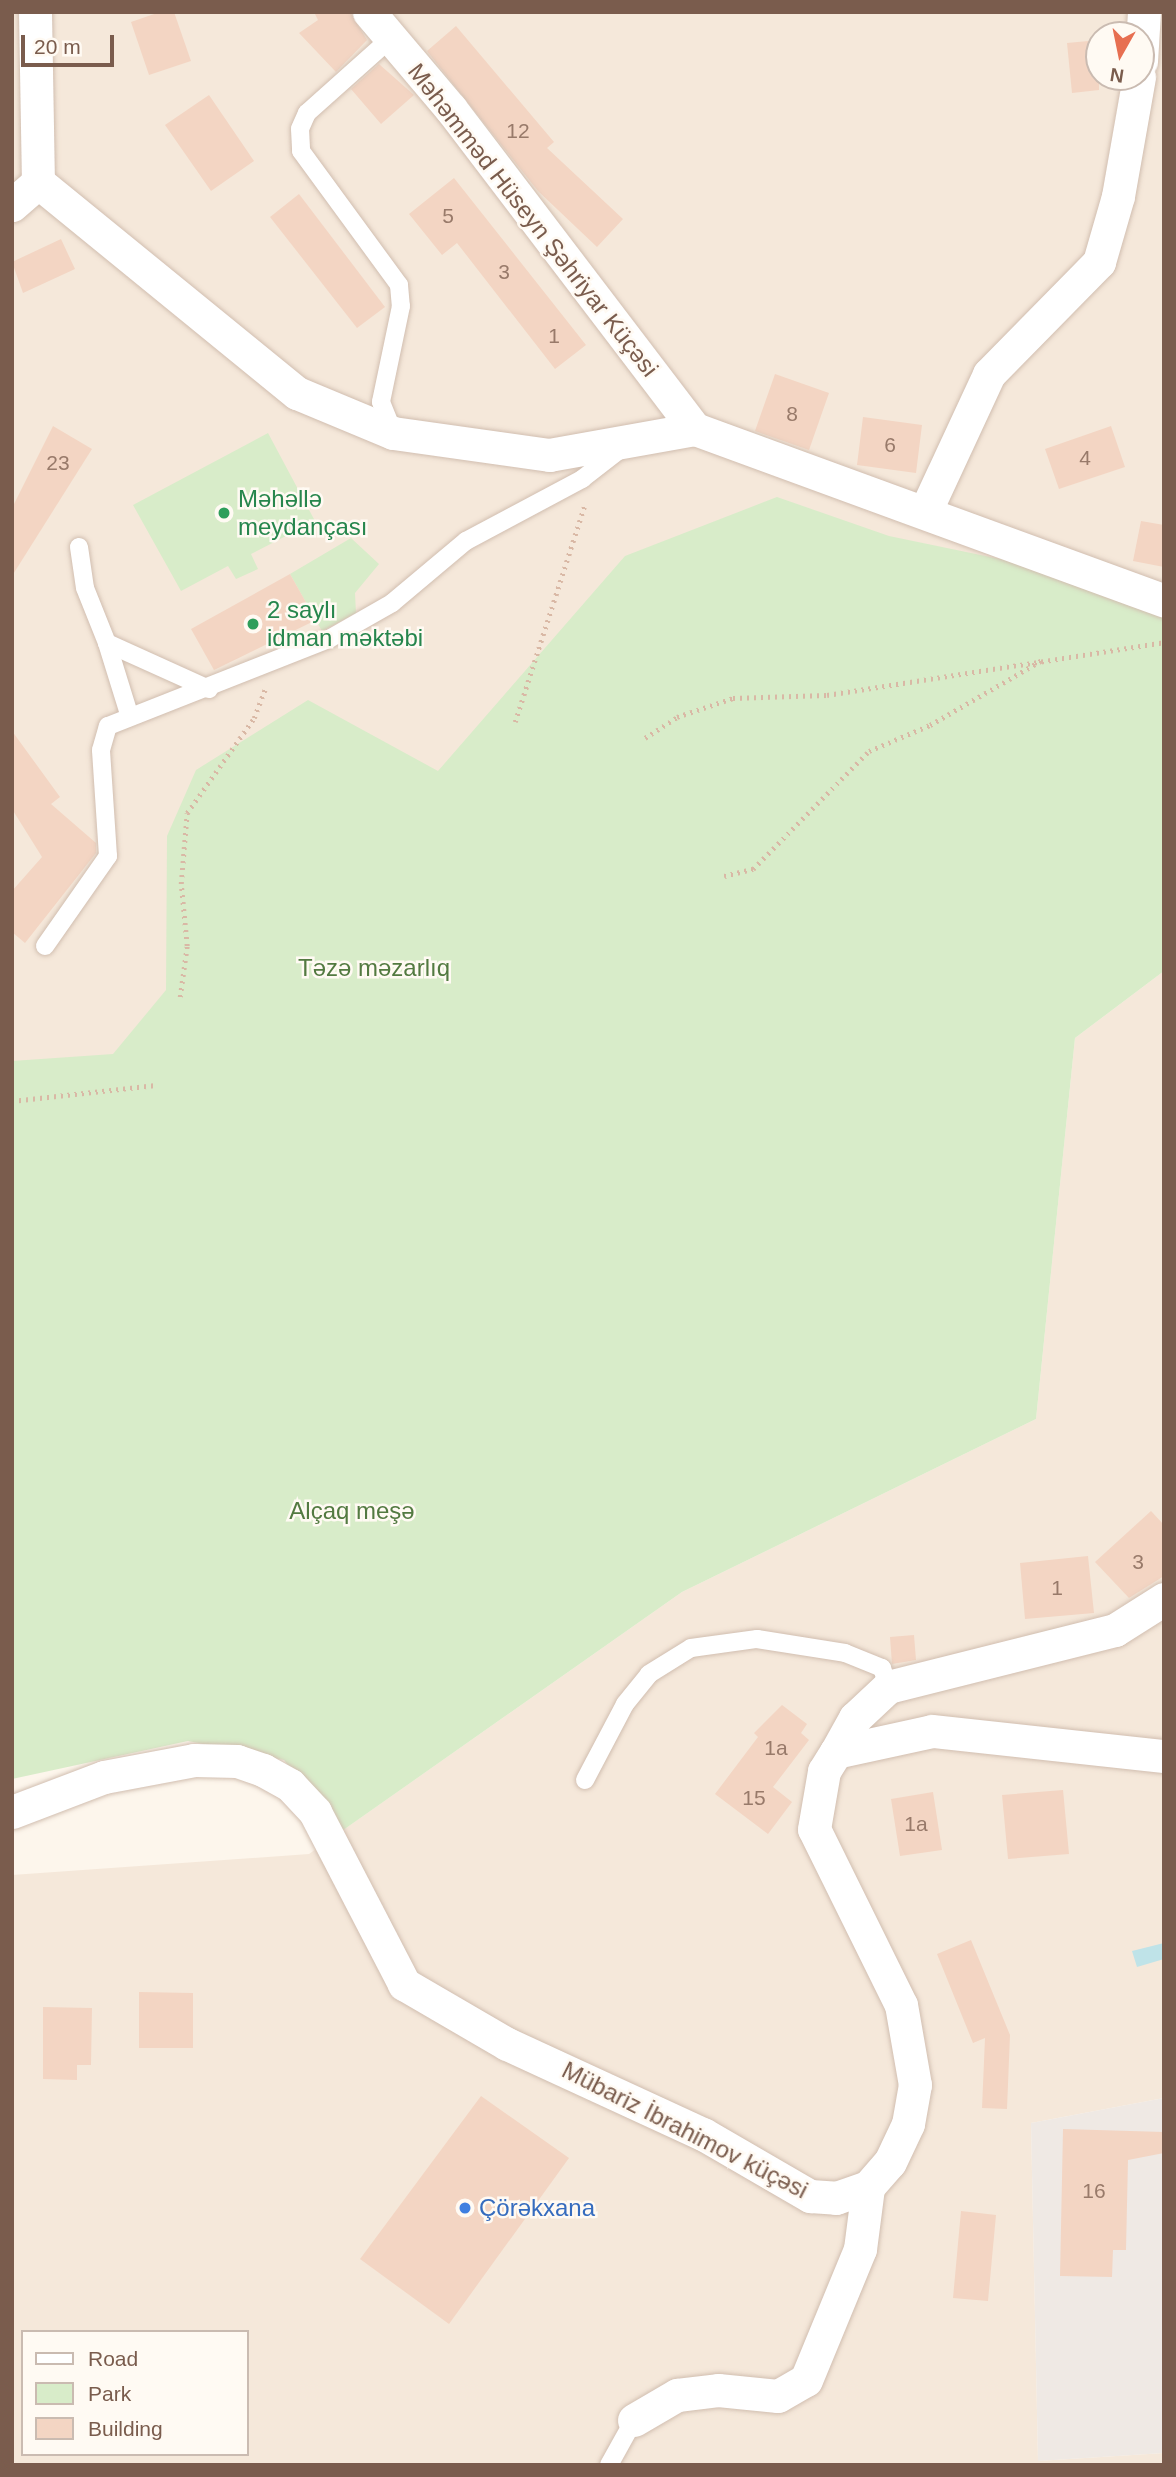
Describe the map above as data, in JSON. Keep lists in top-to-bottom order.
{
  "streets": {
    "street": ["Məhəmməd Hüseyn Şəhriyar Küçəsi", "Mübariz İbrahimov küçəsi"]
  },
  "parks": ["Təzə məzarlıq", "Alçaq meşə"],
  "places": ["Məhəllə meydançası", "2 saylı idman məktəbi", "Çörəkxana"],
  "house_numbers": [
    "12",
    "5",
    "3",
    "1",
    "8",
    "6",
    "4",
    "23",
    "3",
    "1",
    "1а",
    "15",
    "1а",
    "16"
  ],
  "legend": ["Road", "Park", "Building"],
  "scale_bar": "20 m",
  "north": "bottom"
}
